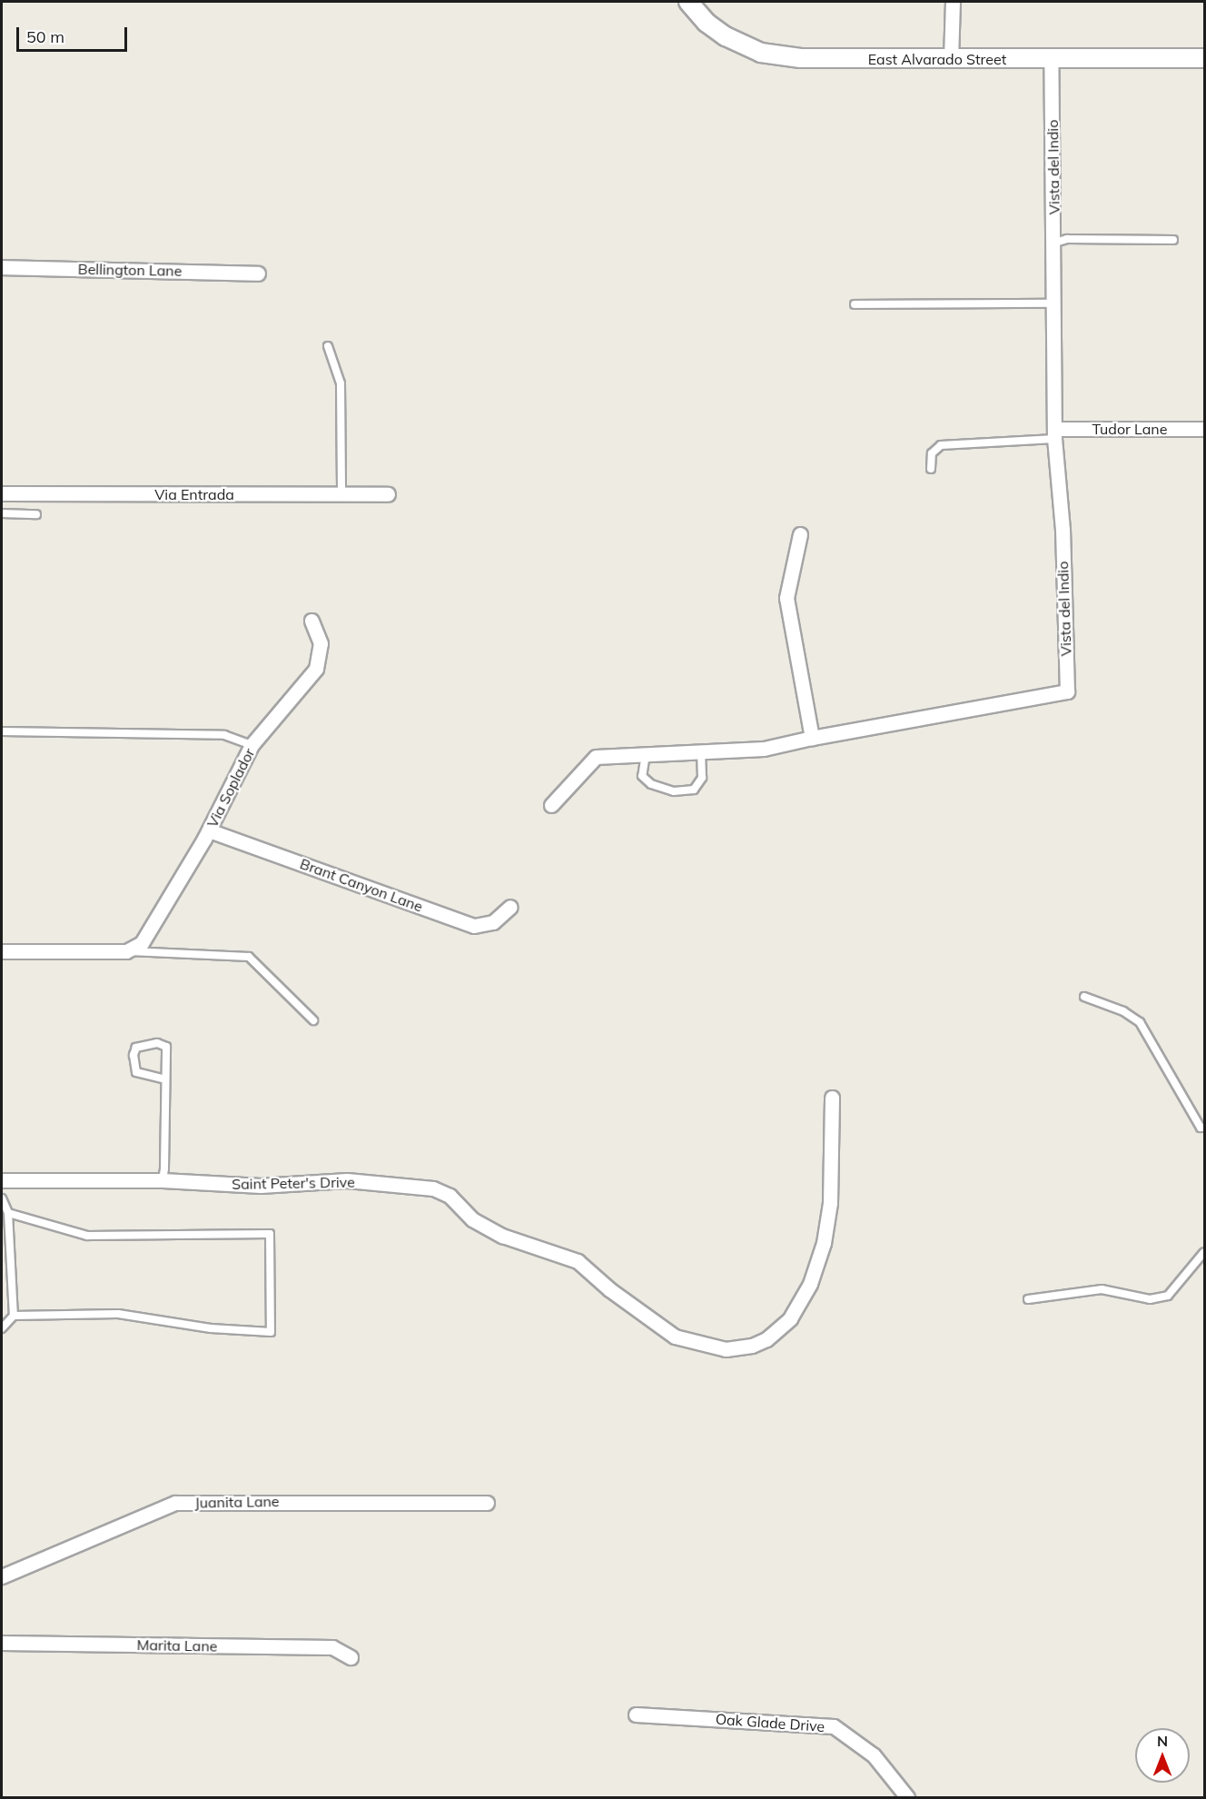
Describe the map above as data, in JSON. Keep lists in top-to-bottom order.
{
  "streets": {
    "street": [
      "East Alvarado Street",
      "Vista del Indio",
      "Bellington Lane",
      "Tudor Lane",
      "Via Entrada",
      "Via Soplador",
      "Brant Canyon Lane",
      "Saint Peter's Drive",
      "Juanita Lane",
      "Marita Lane",
      "Oak Glade Drive"
    ]
  },
  "crossings": [
    ["East Alvarado Street", "Vista del Indio"],
    ["Vista del Indio", "Tudor Lane"],
    ["Via Soplador", "Brant Canyon Lane"]
  ],
  "scale_bar": "50 m",
  "north": "top"
}
